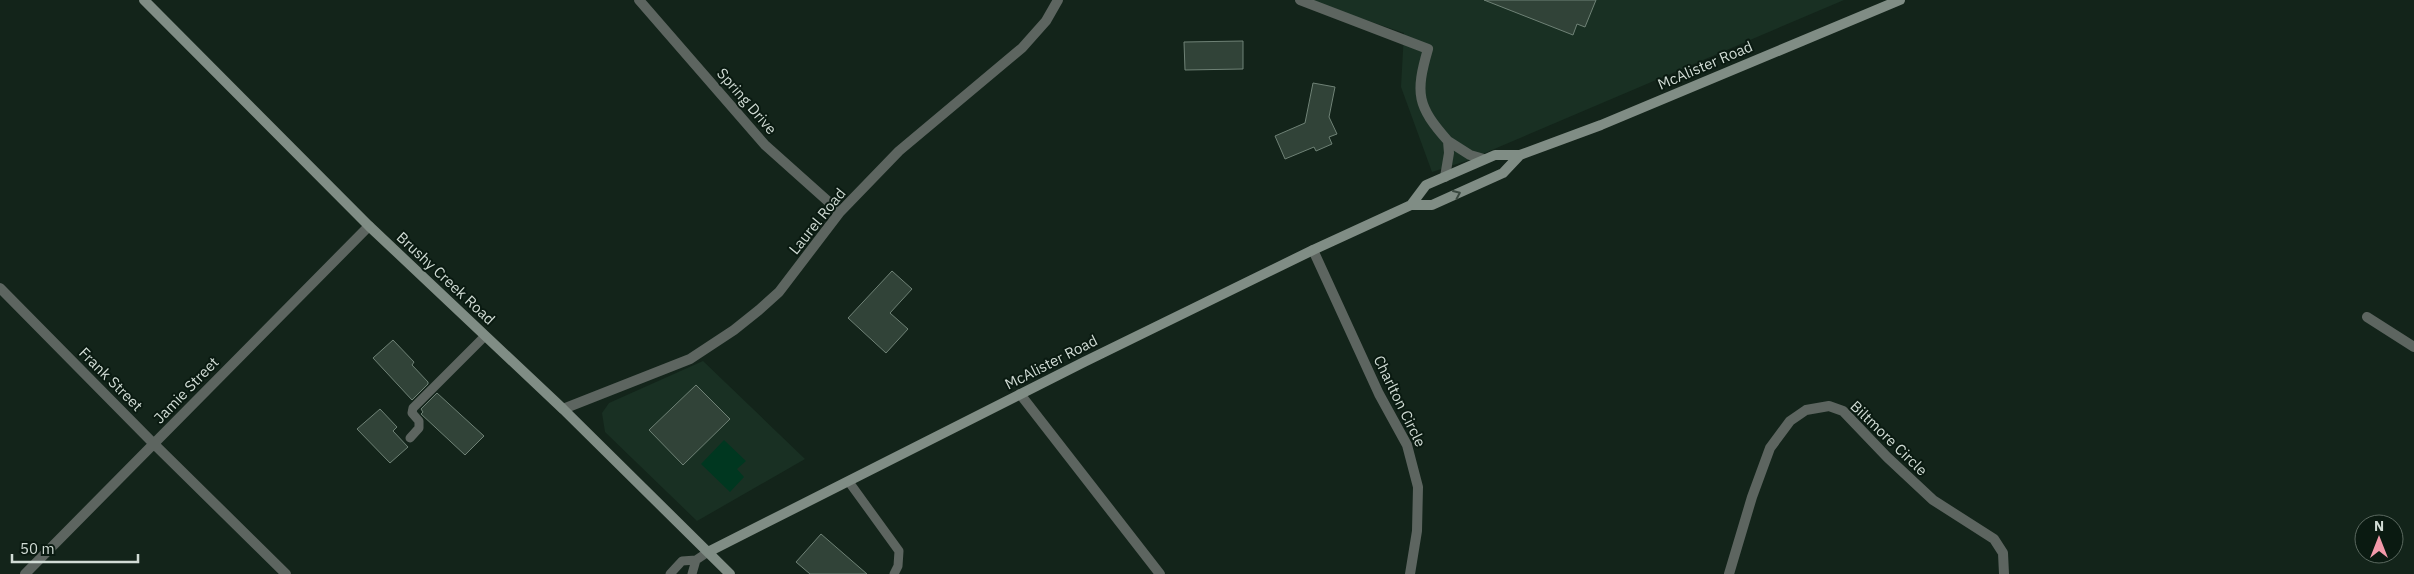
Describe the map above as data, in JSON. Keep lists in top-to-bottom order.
{
  "streets": {
    "street": [
      "McAlister Road",
      "Spring Drive",
      "Laurel Road",
      "Brushy Creek Road",
      "Frank Street",
      "Jamie Street",
      "Charlton Circle",
      "Biltmore Circle"
    ]
  },
  "crossings": [
    ["McAlister Road", "Brushy Creek Road"],
    ["McAlister Road", "Charlton Circle"],
    ["Spring Drive", "Laurel Road"],
    ["Laurel Road", "Brushy Creek Road"],
    ["Brushy Creek Road", "Jamie Street"],
    ["Frank Street", "Jamie Street"]
  ],
  "scale_bar": "50 m",
  "north": "top"
}
